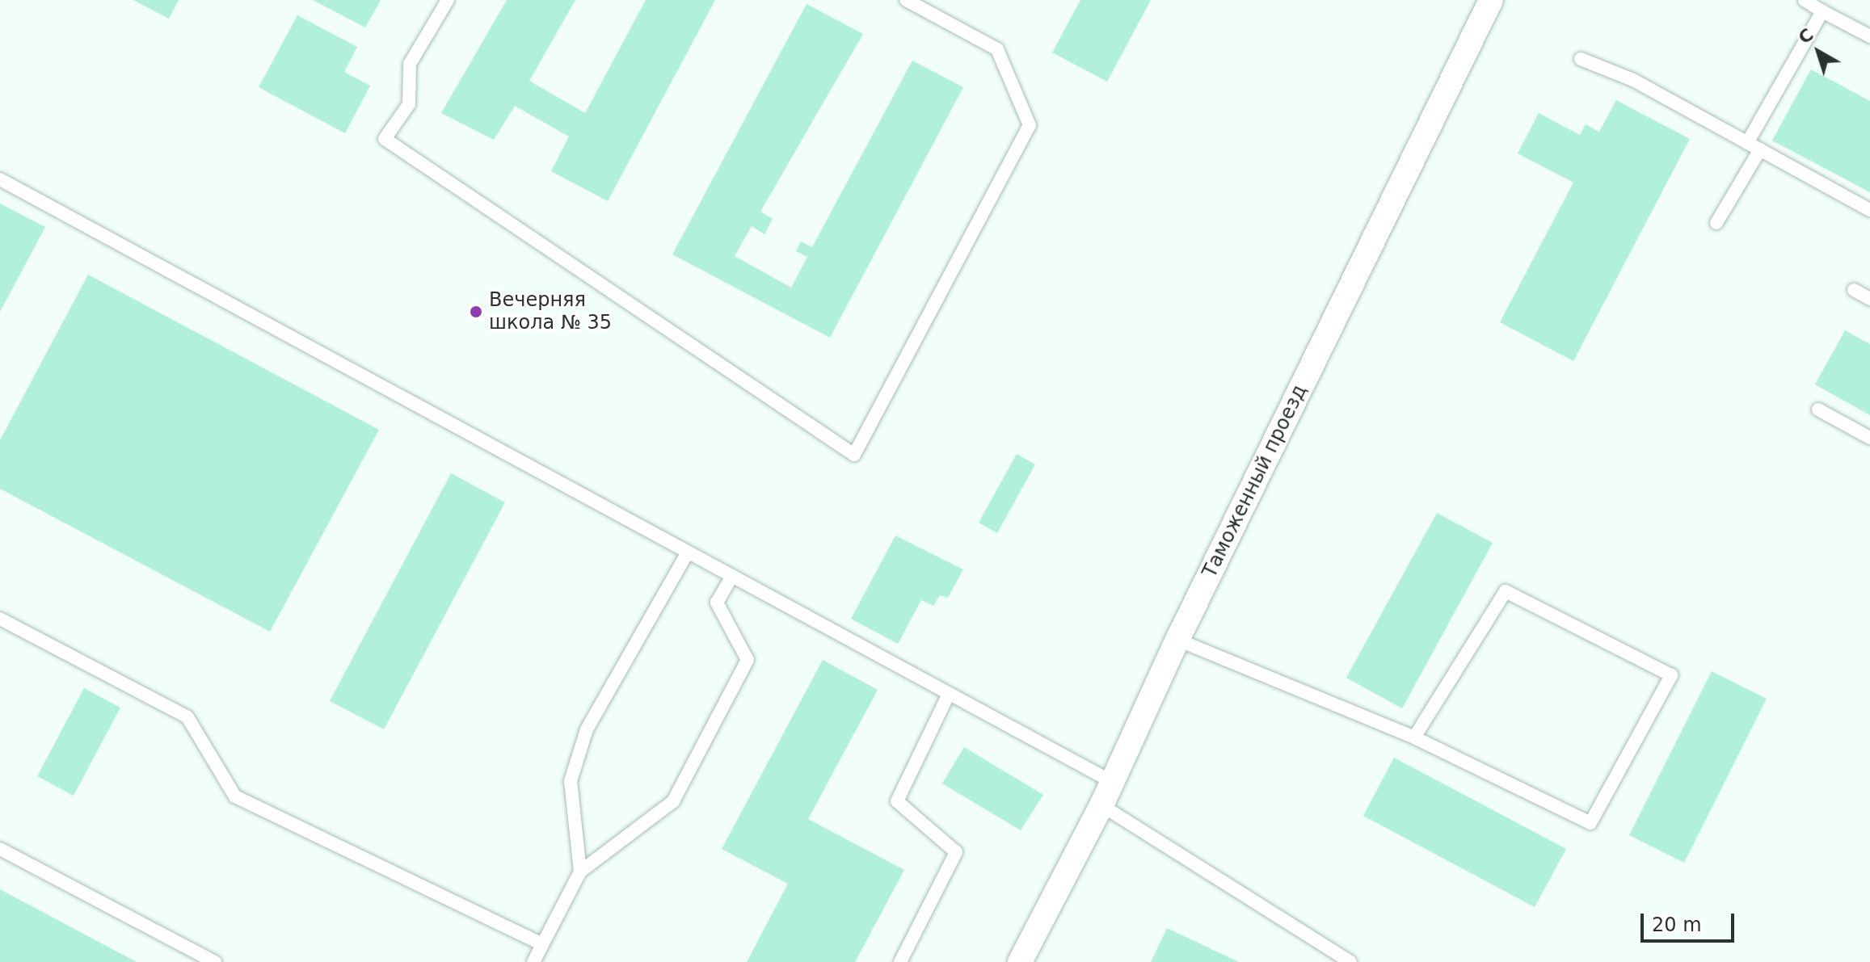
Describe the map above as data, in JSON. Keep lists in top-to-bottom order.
{
  "streets": {
    "street": ["Таможенный проезд"]
  },
  "places": ["Вечерняя школа № 35"],
  "scale_bar": "20 m",
  "north": "top left"
}
